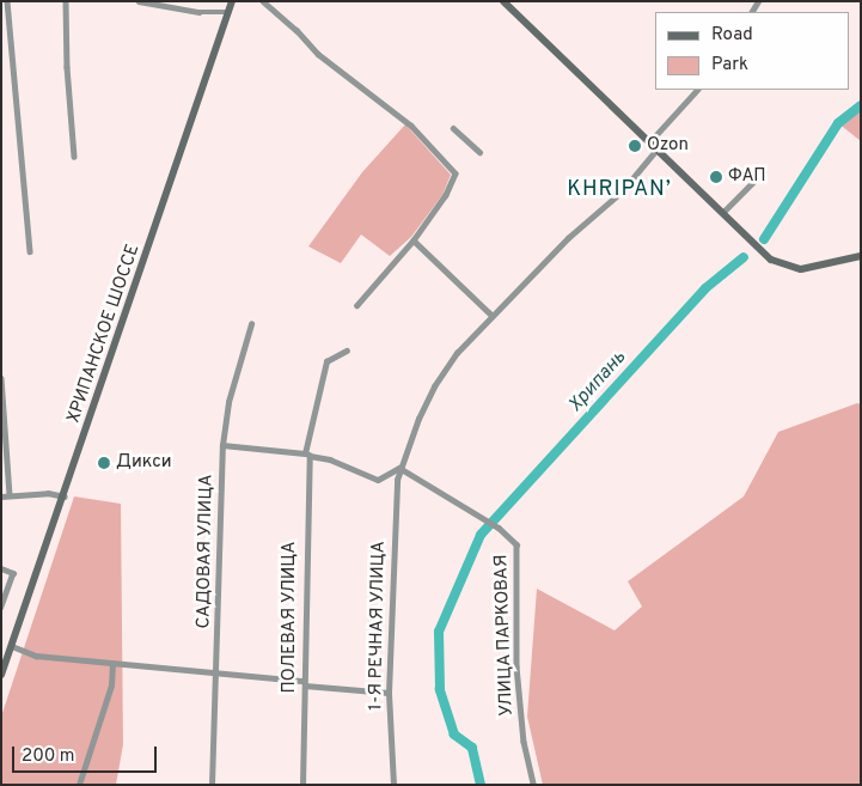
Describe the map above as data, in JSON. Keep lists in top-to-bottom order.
{
  "streets": {
    "main road": ["ХРИПАНСКОЕ ШОССЕ"],
    "street": [
      "САДОВАЯ УЛИЦА",
      "ПОЛЕВАЯ УЛИЦА",
      "1-Я РЕЧНАЯ УЛИЦА",
      "УЛИЦА ПАРКОВАЯ"
    ]
  },
  "crossings": [
    ["1-Я РЕЧНАЯ УЛИЦА", "УЛИЦА ПАРКОВАЯ"]
  ],
  "districts": ["KHRIPAN’"],
  "water": ["Хрипань"],
  "places": ["Ozon", "ФАП", "Дикси"],
  "legend": ["Road", "Park"],
  "scale_bar": "200 m"
}
